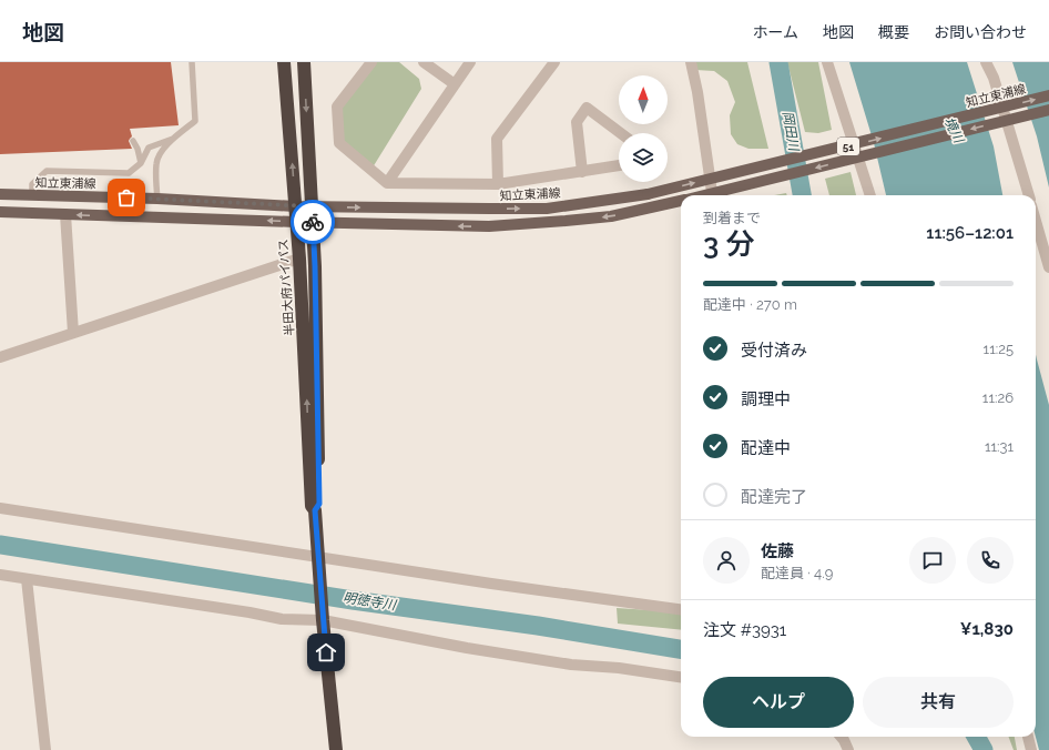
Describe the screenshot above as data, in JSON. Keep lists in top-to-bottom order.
{
  "streets": {
    "highway": ["半田大府パイパス"],
    "main road": ["知立東浦線", "51"]
  },
  "crossings": [
    ["知立東浦線", "半田大府パイパス"],
    ["51", "半田大府パイパス"]
  ],
  "water": ["境川", "岡田川", "明徳寺川"],
  "north": "top",
  "page": {
    "header": "地図",
    "nav": [
      "ホーム",
      "地図",
      "概要",
      "お問い合わせ"
    ],
    "heading": ["3 分", "到着まで", "11:56–12:01"],
    "panel": [
      "佐藤",
      "配達員 · 4.9",
      "注文 #3931",
      "¥1,830"
    ],
    "bar": "配達中 · 270 m",
    "list": [
      ["受付済み", "11:25"],
      ["調理中", "11:26"],
      ["配達中", "11:31"],
      "配達完了"
    ],
    "buttons": ["ヘルプ", "共有"]
  }
}
